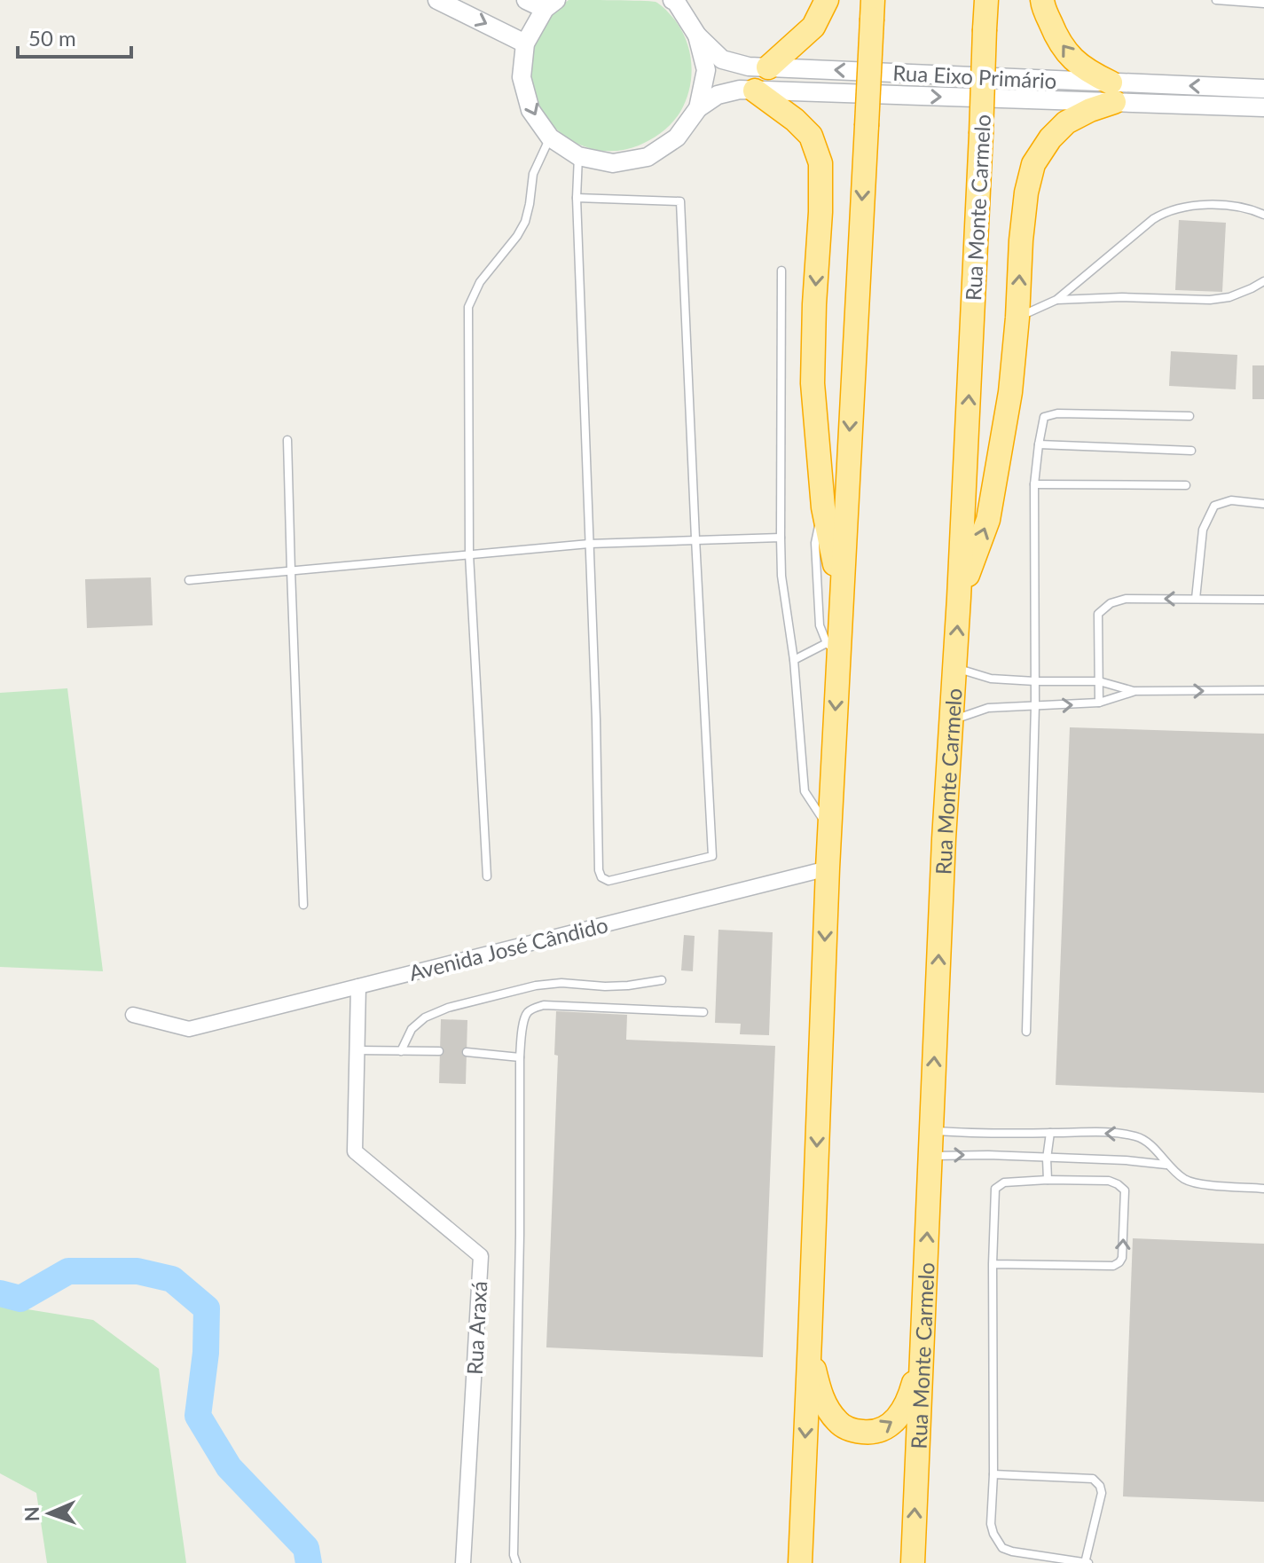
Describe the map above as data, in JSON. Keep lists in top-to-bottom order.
{
  "streets": {
    "highway": ["Rua Monte Carmelo"],
    "street": ["Rua Eixo Primário", "Avenida José Cândido", "Rua Araxá"]
  },
  "scale_bar": "50 m",
  "north": "left"
}
